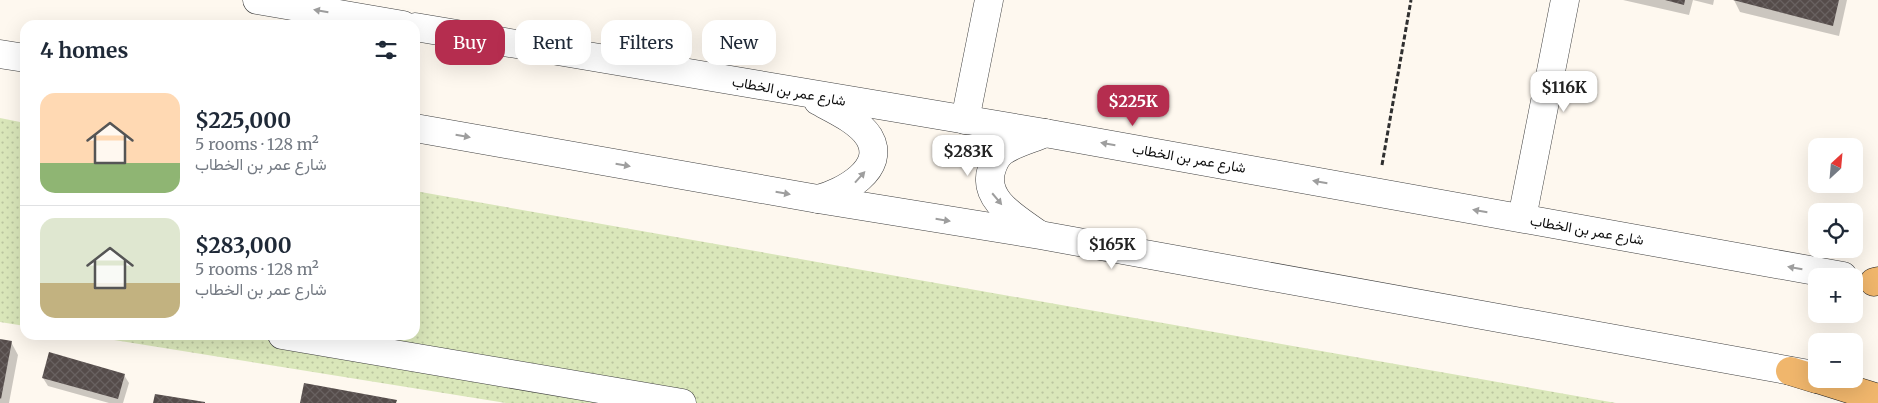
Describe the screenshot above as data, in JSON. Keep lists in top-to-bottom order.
{
  "streets": {
    "street": ["شارع عمر بن الخطاب"]
  },
  "north": "top right",
  "page": {
    "chip": [
      "Buy",
      "Rent",
      "Filters",
      "New"
    ],
    "heading": "4 homes",
    "price": [
      "$116K",
      "$225K",
      "$283K",
      "$165K"
    ],
    "list": [
      {
        "name": "$225,000",
        "note": "5 rooms · 128 m² · شارع عمر بن الخطاب"
      },
      {
        "name": "$283,000",
        "note": "5 rooms · 128 m² · شارع عمر بن الخطاب"
      }
    ],
    "map_buttons": ["+", "−"]
  }
}
